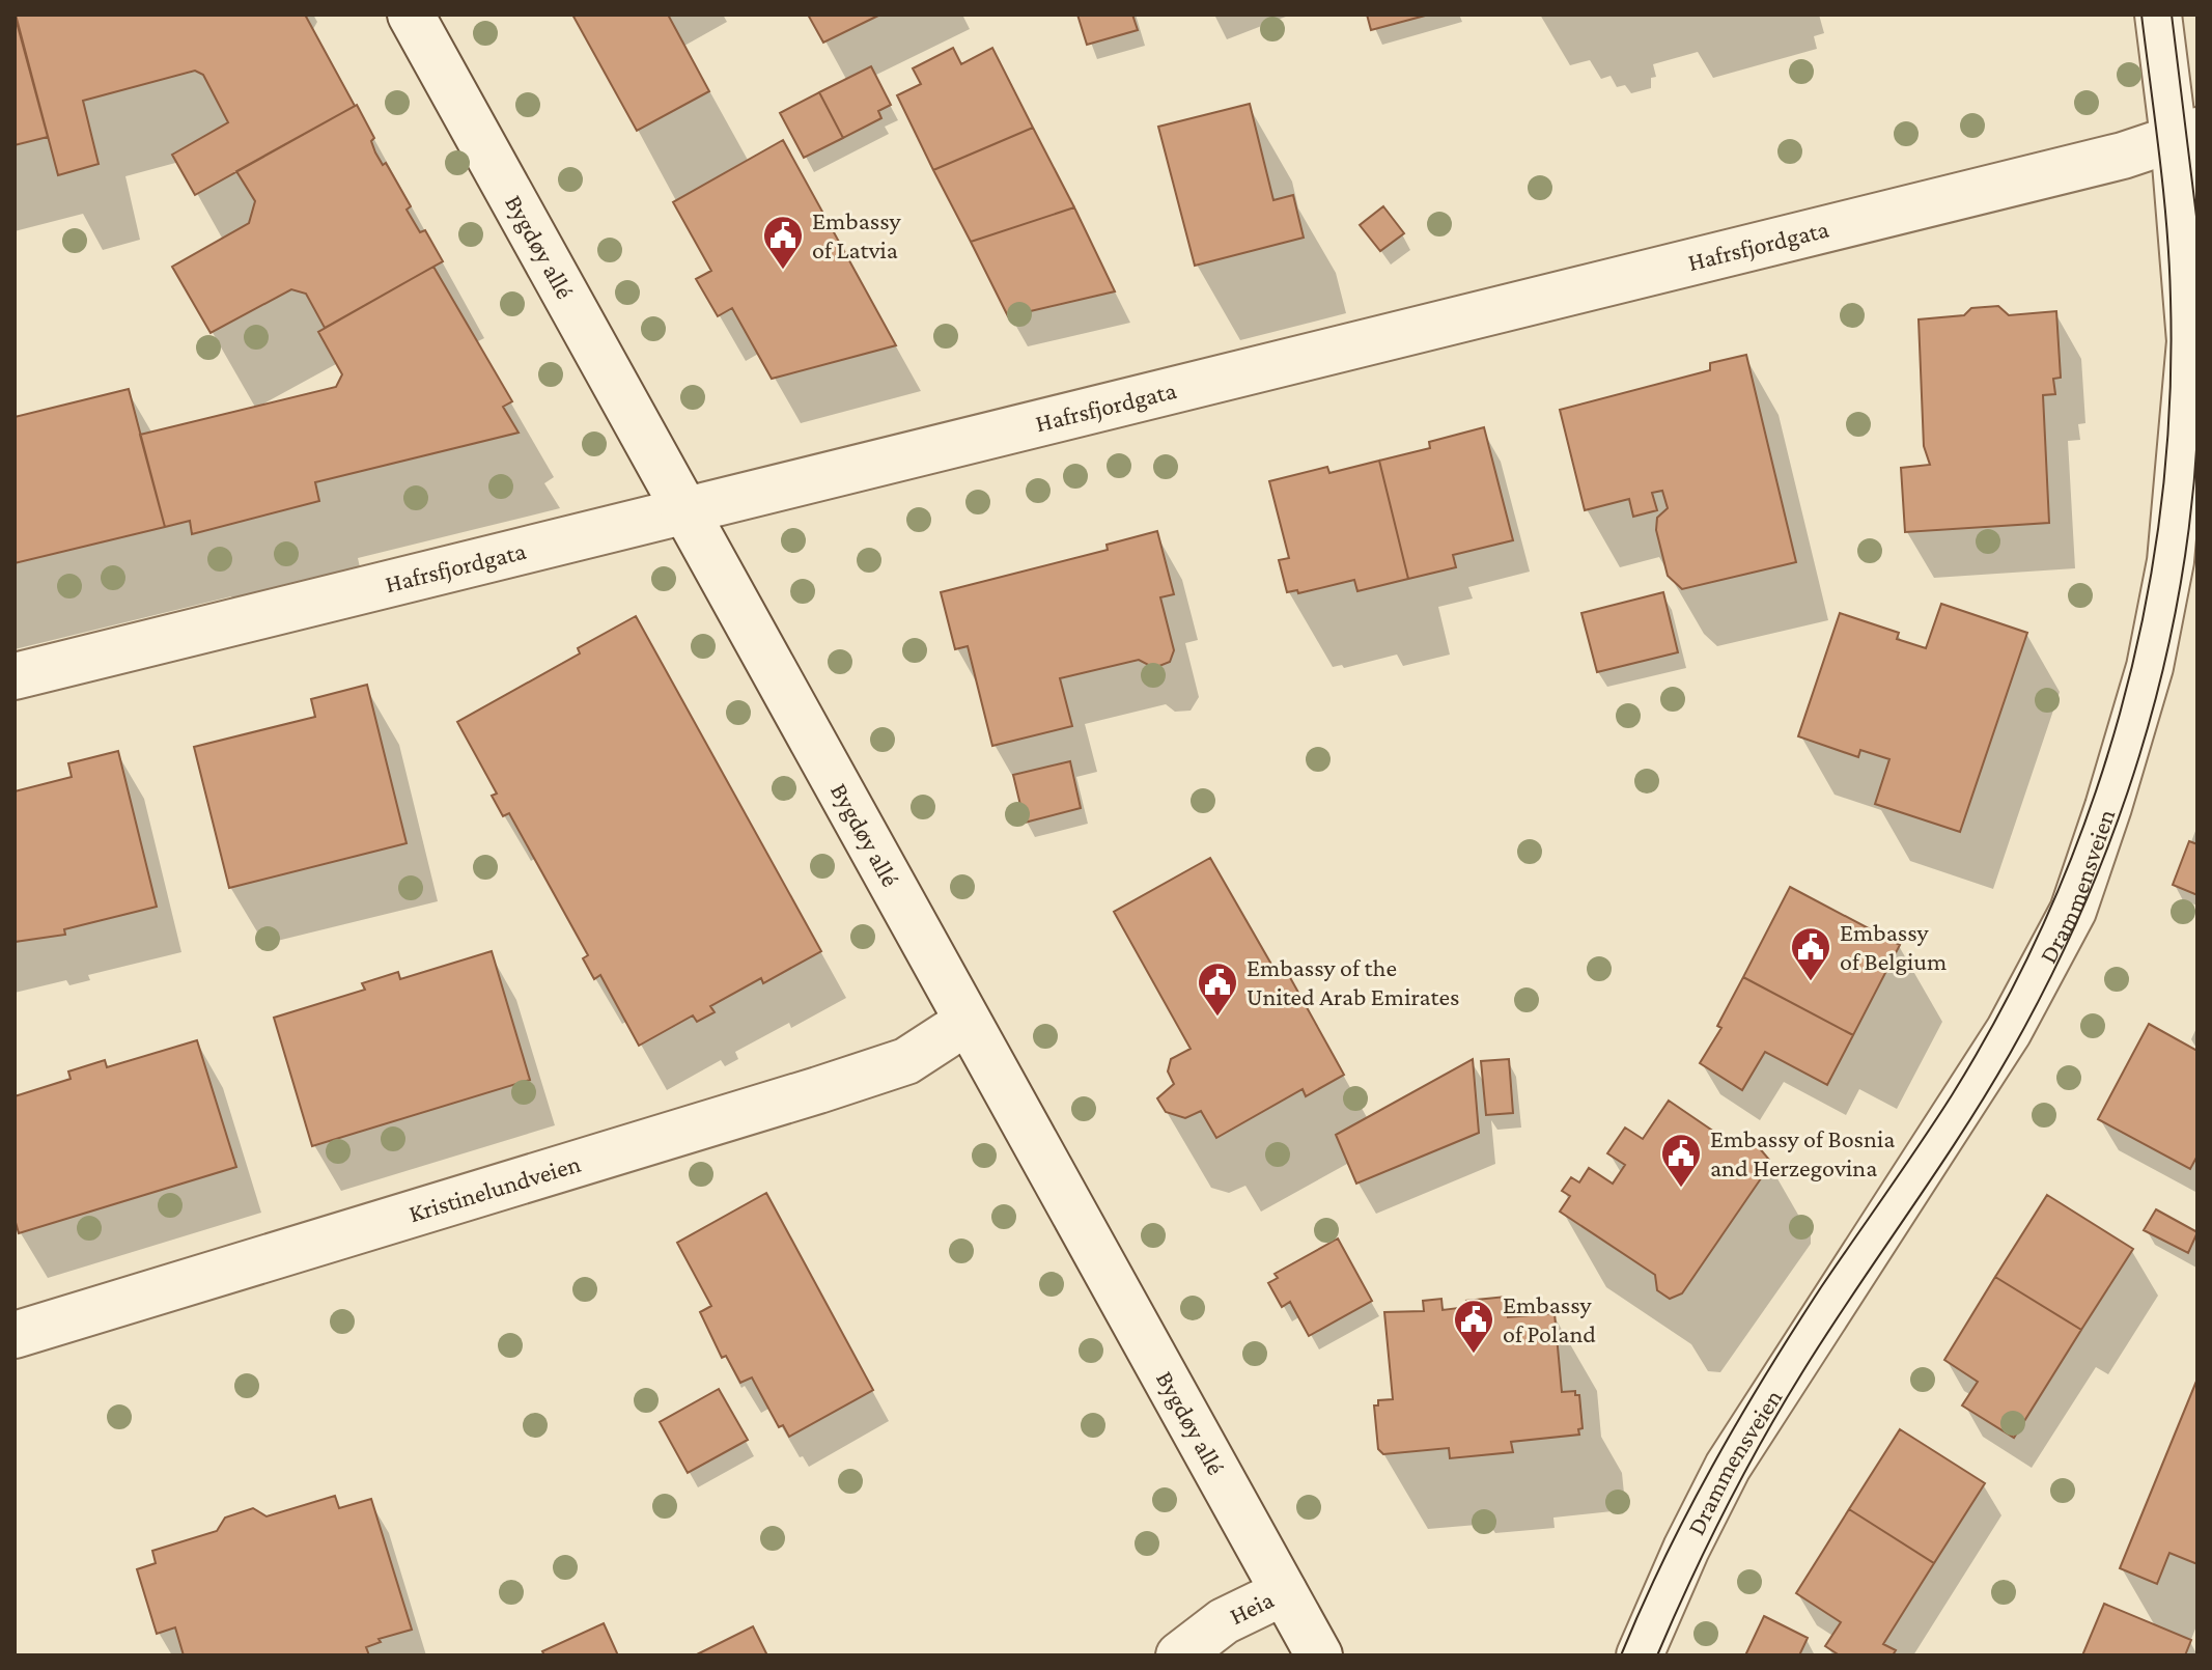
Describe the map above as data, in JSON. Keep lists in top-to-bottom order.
{
  "streets": {
    "street": [
      "Hafrsfjordgata",
      "Bygdøy allé",
      "Drammensveien",
      "Kristinelundveien",
      "Heia"
    ]
  },
  "crossings": [
    ["Hafrsfjordgata", "Bygdøy allé"],
    ["Hafrsfjordgata", "Drammensveien"],
    ["Bygdøy allé", "Kristinelundveien"],
    ["Bygdøy allé", "Heia"]
  ],
  "places": {
    "public building": [
      "Embassy of Latvia",
      "Embassy of Belgium",
      "Embassy of the United Arab Emirates",
      "Embassy of Bosnia and Herzegovina",
      "Embassy of Poland"
    ]
  }
}
